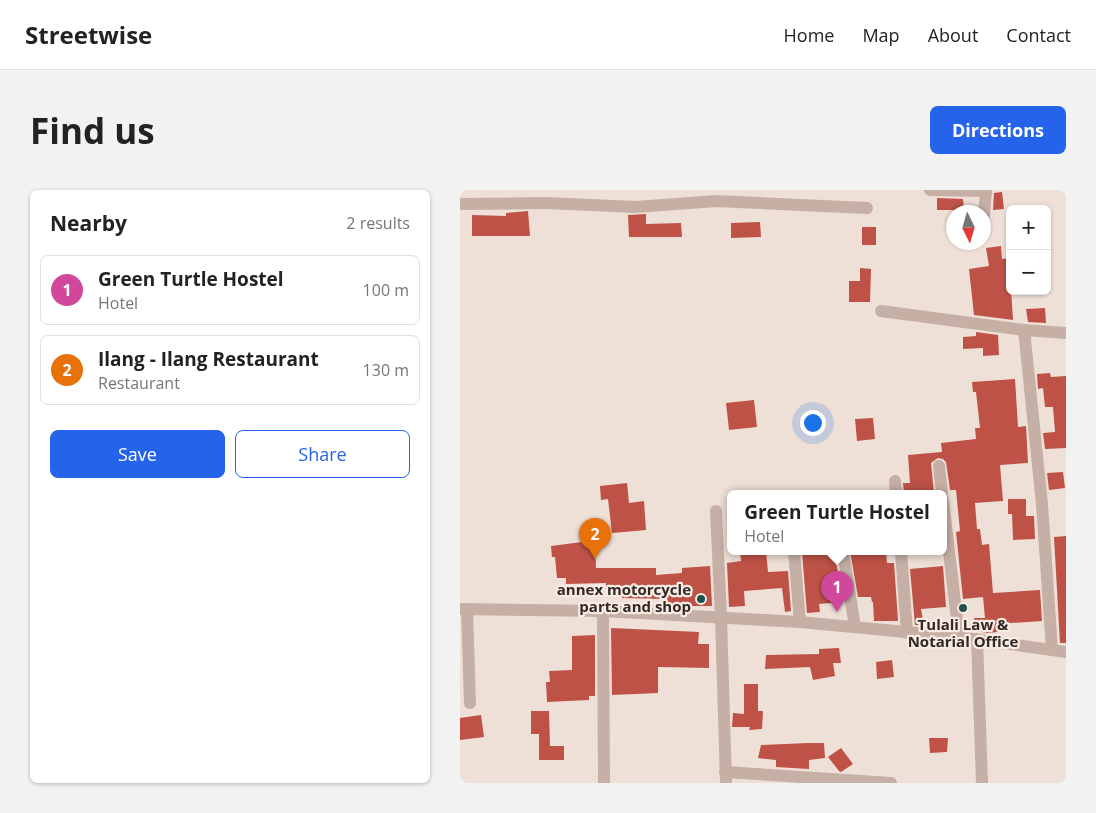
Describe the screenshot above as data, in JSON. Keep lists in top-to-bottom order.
{
  "places": ["annex motorcycle parts and shop", "Tulali Law & Notarial Office"],
  "north": "bottom",
  "page": {
    "header": "Streetwise",
    "nav": [
      "Home",
      "Map",
      "About",
      "Contact"
    ],
    "buttons": [
      "Directions",
      ["Save", "Share"]
    ],
    "title": "Find us",
    "heading": ["Nearby", "2 results"],
    "map_buttons": ["+", "−"],
    "list": [
      {
        "mark": "1",
        "name": "Green Turtle Hostel",
        "note": "Hotel",
        "value": "100 m"
      },
      {
        "mark": "2",
        "name": "Ilang - Ilang Restaurant",
        "note": "Restaurant",
        "value": "130 m"
      }
    ],
    "popup": ["Green Turtle Hostel", "Hotel"],
    "pins": ["2", "1"]
  }
}
